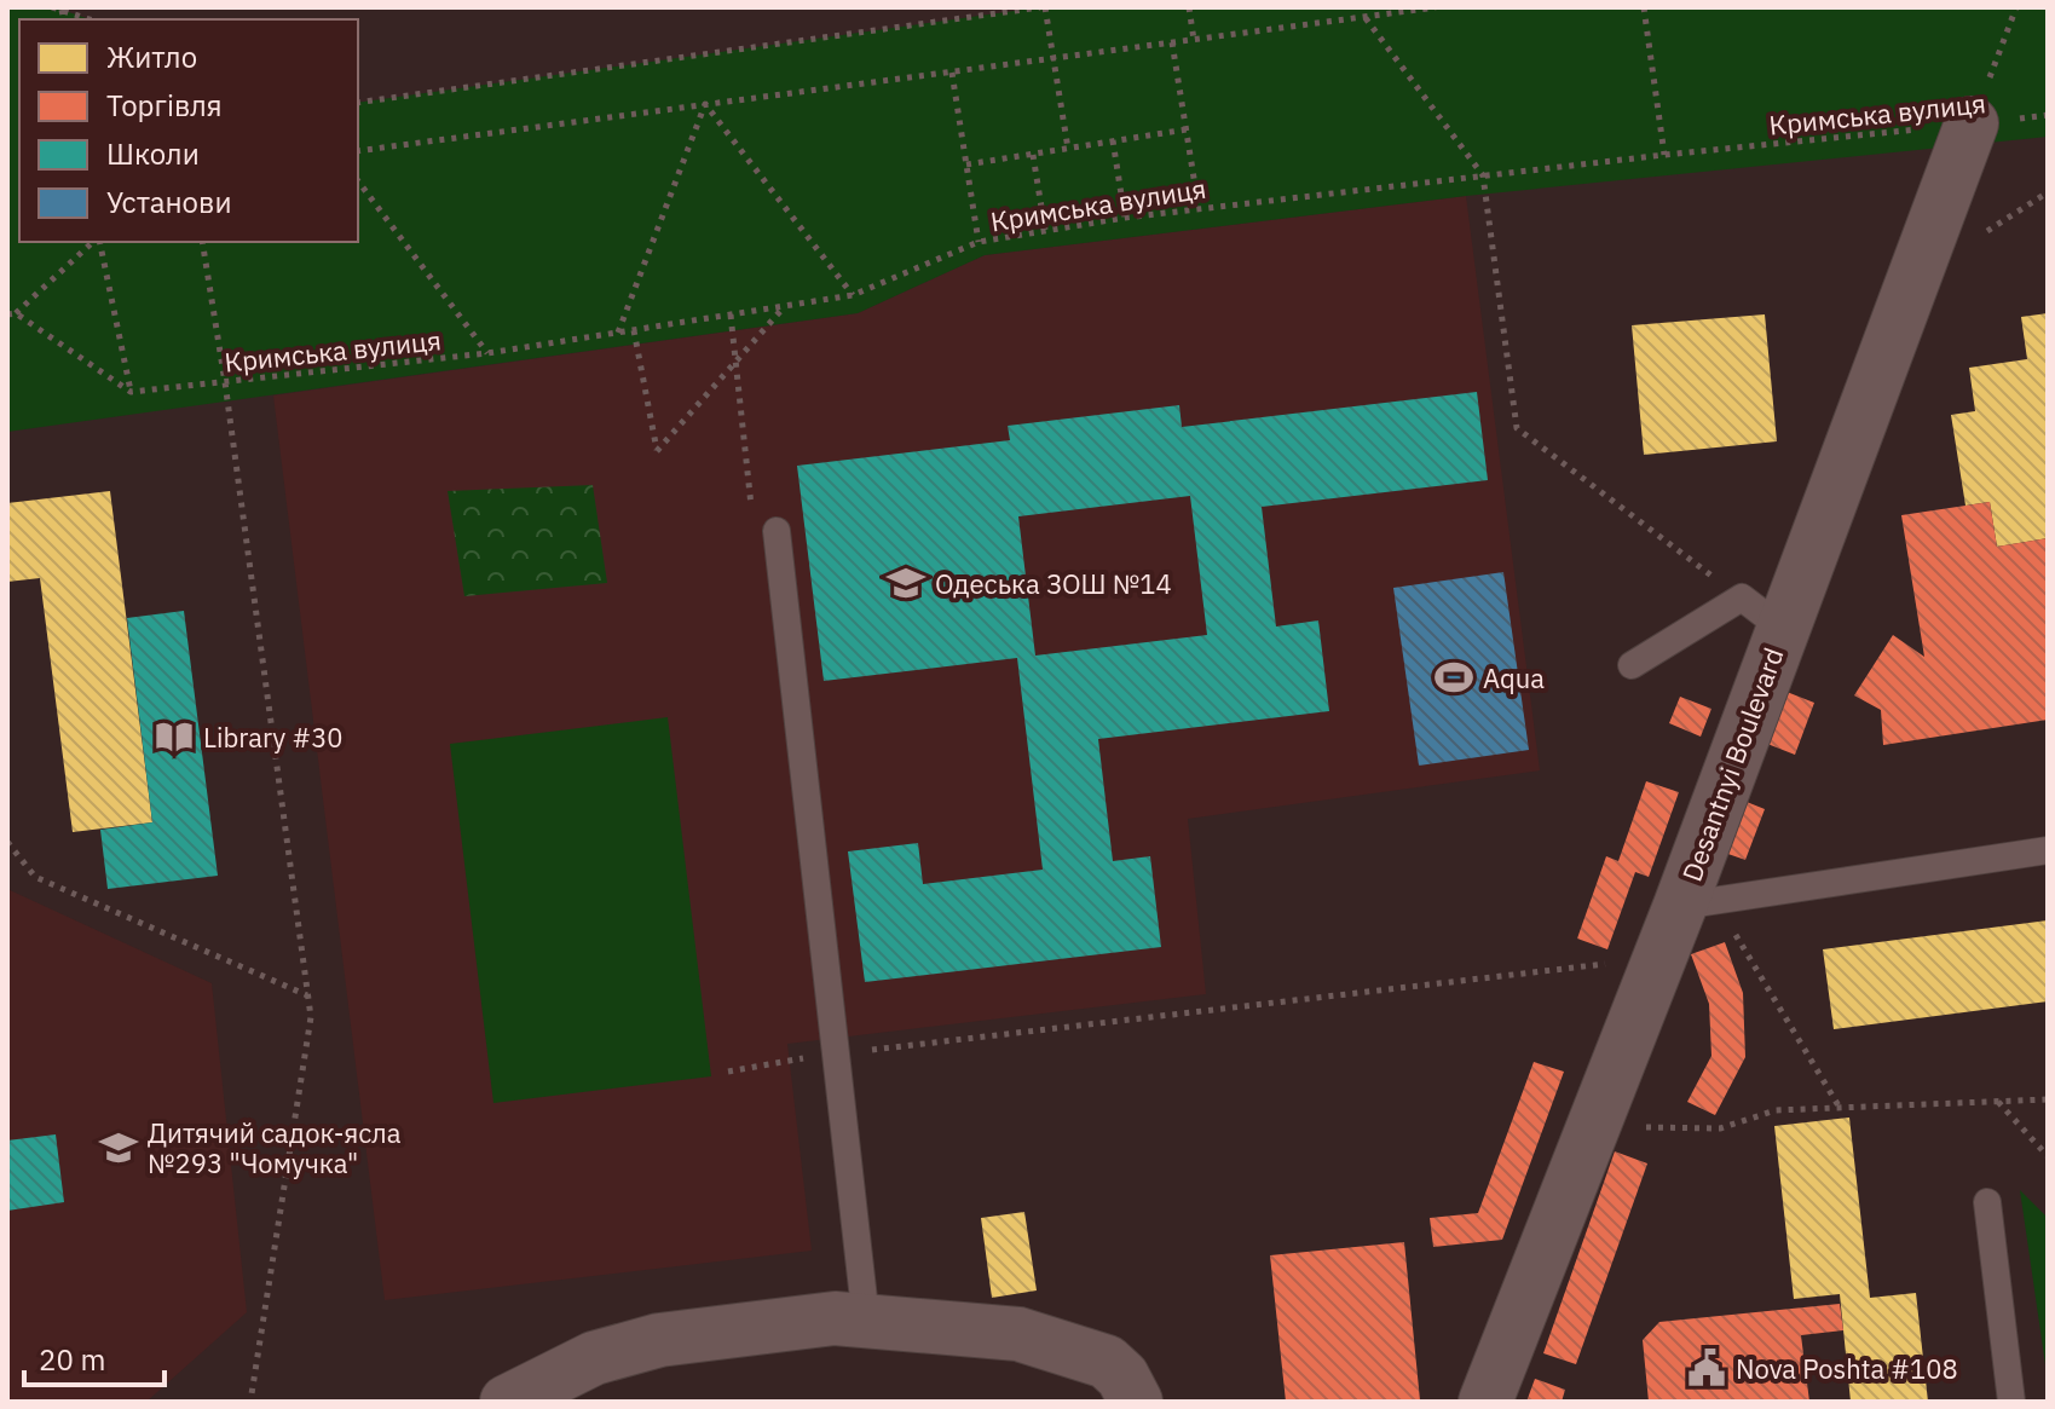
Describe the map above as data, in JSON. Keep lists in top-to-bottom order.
{
  "streets": {
    "street": ["Desantnyi Boulevard"],
    "path": ["Кримська вулиця"]
  },
  "crossings": [
    ["Кримська вулиця", "Desantnyi Boulevard"]
  ],
  "places": {
    "school or university": ["Одеська ЗОШ №14", "Дитячий садок-ясла №293 \"Чомучка\""],
    "sports": ["Aqua"],
    "library": ["Library #30"],
    "public building": ["Nova Poshta #108"]
  },
  "legend": [
    "Житло",
    "Торгівля",
    "Школи",
    "Установи"
  ],
  "scale_bar": "20 m"
}
